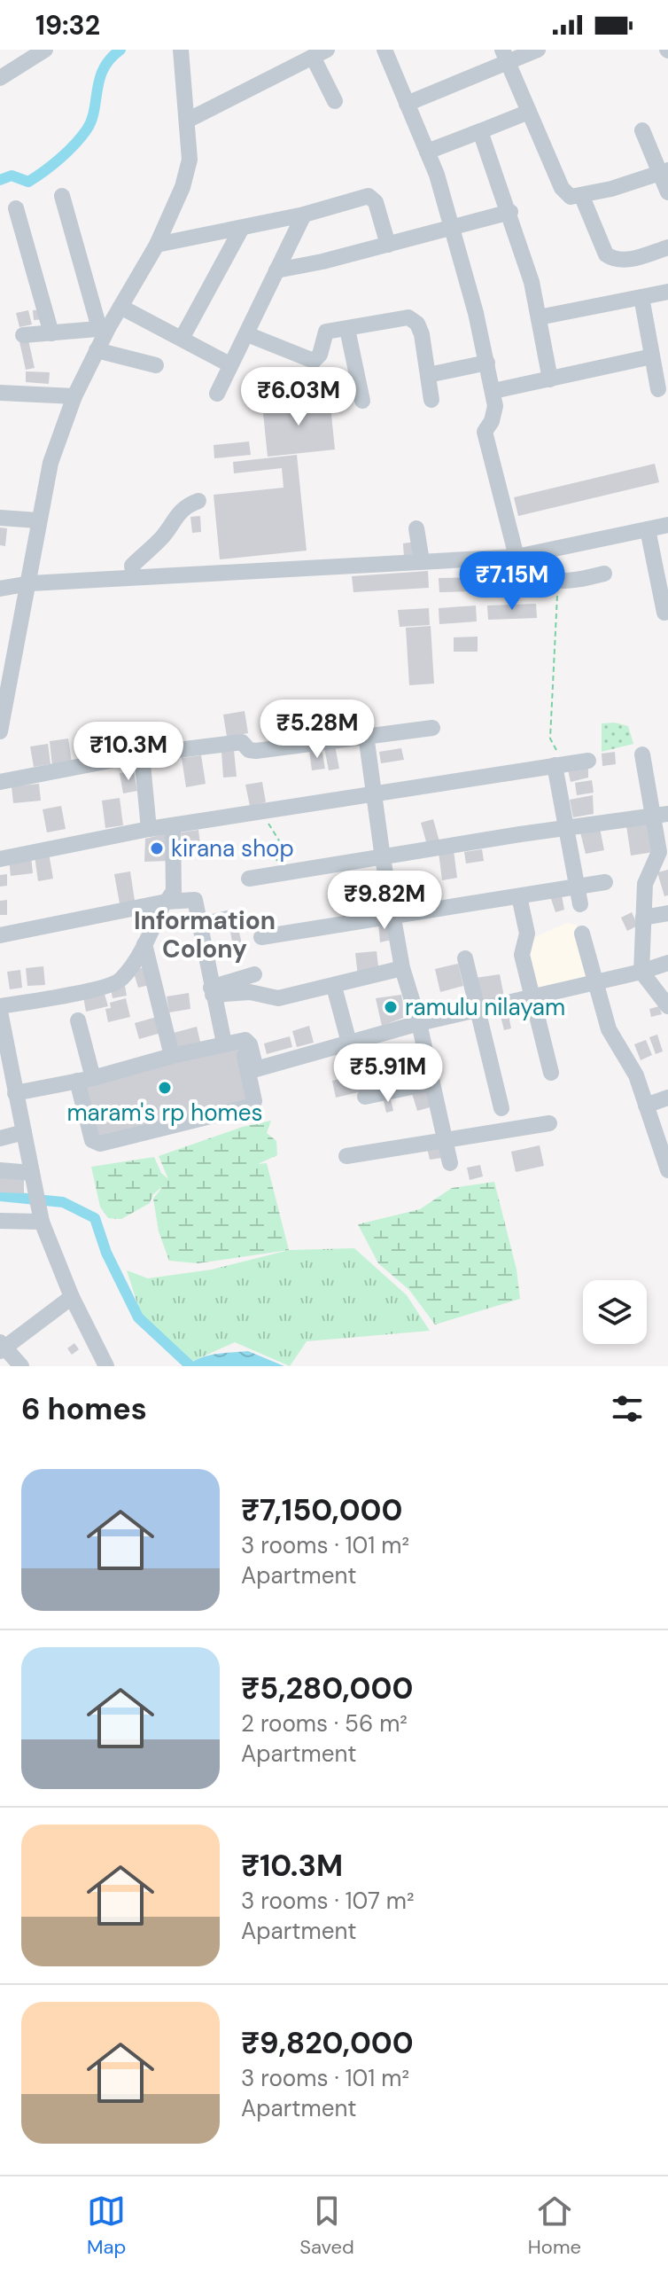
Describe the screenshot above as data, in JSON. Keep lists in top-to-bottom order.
{
  "districts": ["Information Colony"],
  "places": ["kirana shop", "ramulu nilayam", "maram's rp homes"],
  "page": {
    "status": "19:32",
    "price": [
      "₹6.03M",
      "₹7.15M",
      "₹5.28M",
      "₹10.3M",
      "₹9.82M",
      "₹5.91M"
    ],
    "heading": "6 homes",
    "list": [
      {
        "name": "₹7,150,000",
        "note": "3 rooms · 101 m² · Apartment"
      },
      {
        "name": "₹5,280,000",
        "note": "2 rooms · 56 m² · Apartment"
      },
      {
        "name": "₹10.3M",
        "note": "3 rooms · 107 m² · Apartment"
      },
      {
        "name": "₹9,820,000",
        "note": "3 rooms · 101 m² · Apartment"
      }
    ],
    "tabs": ["Map", "Saved", "Home"]
  }
}
